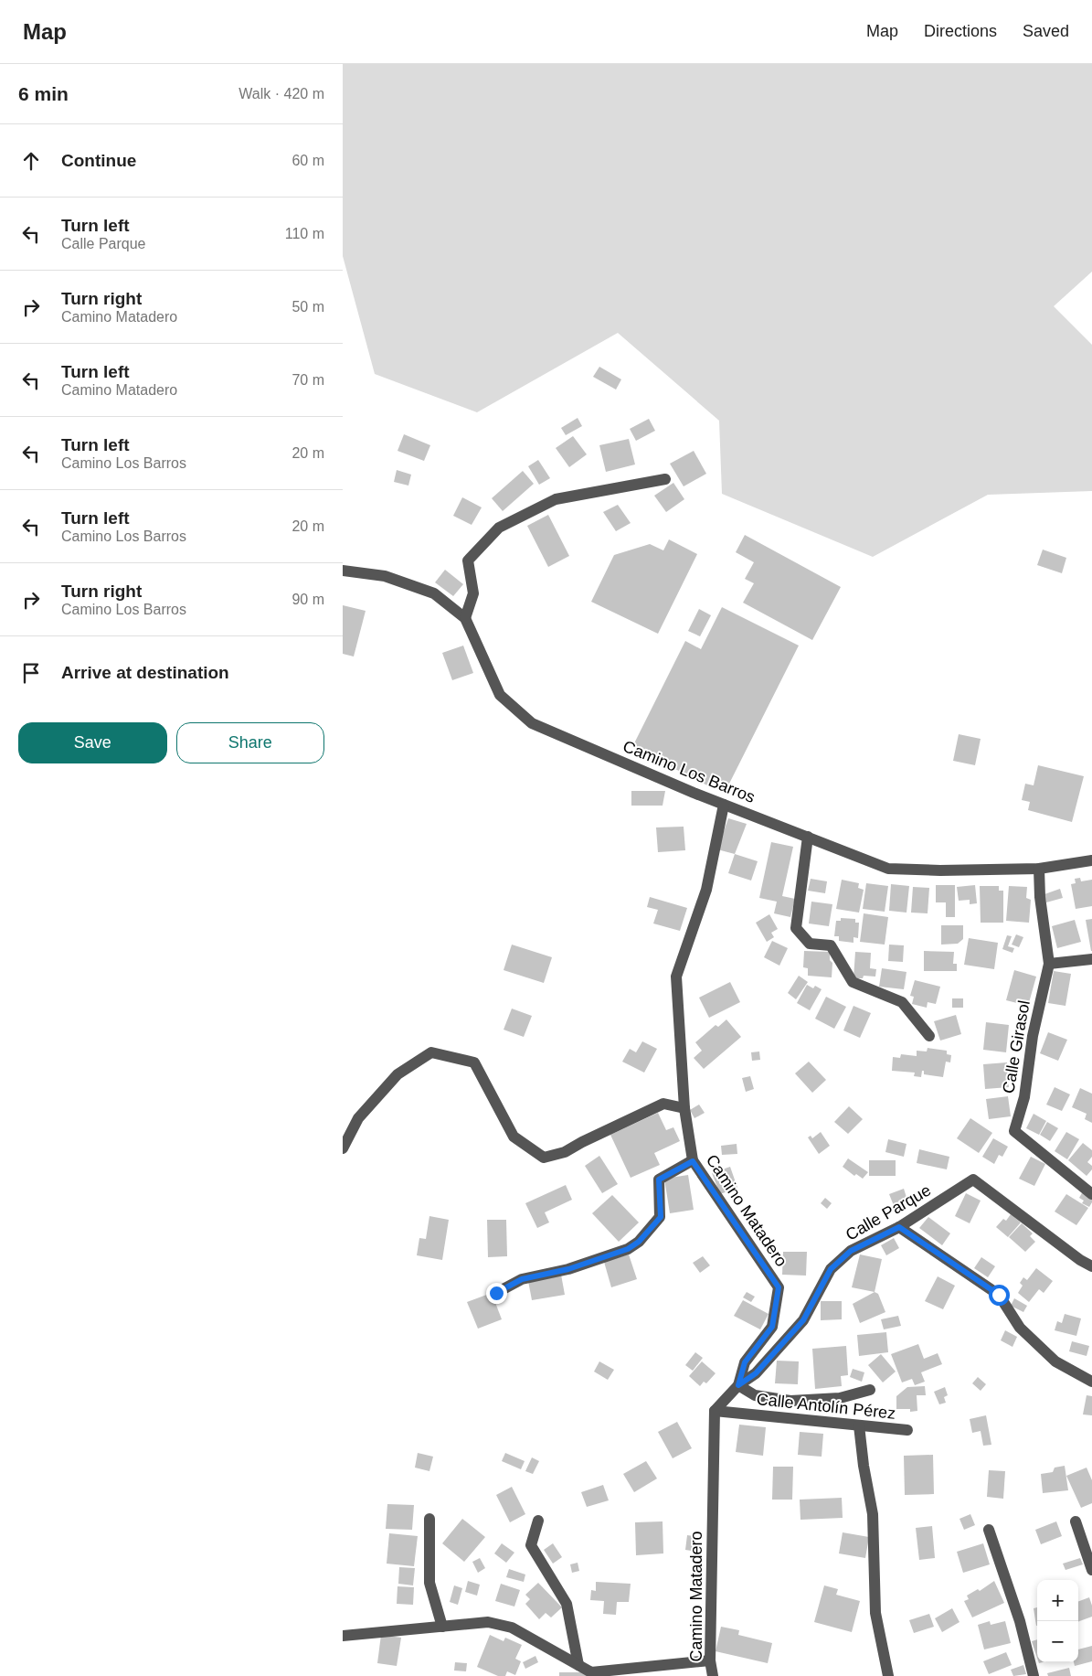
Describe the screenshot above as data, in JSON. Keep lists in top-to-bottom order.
{
  "streets": {
    "street": [
      "Camino Los Barros",
      "Calle Girasol",
      "Camino Matadero",
      "Calle Parque",
      "Calle Antolín Pérez"
    ]
  },
  "crossings": [
    ["Camino Los Barros", "Calle Girasol"],
    ["Camino Los Barros", "Camino Matadero"],
    ["Camino Matadero", "Calle Parque"],
    ["Camino Matadero", "Calle Antolín Pérez"]
  ],
  "page": {
    "header": "Map",
    "nav": ["Map", "Directions", "Saved"],
    "heading": ["6 min", "Walk · 420 m"],
    "list": [
      ["Continue", "60 m"],
      ["Turn left", "Calle Parque", "110 m"],
      ["Turn right", "Camino Matadero", "50 m"],
      ["Turn left", "Camino Matadero", "70 m"],
      ["Turn left", "Camino Los Barros", "20 m"],
      ["Turn left", "Camino Los Barros", "20 m"],
      ["Turn right", "Camino Los Barros", "90 m"],
      "Arrive at destination"
    ],
    "buttons": ["Save", "Share"],
    "map_buttons": ["+", "−"]
  }
}
